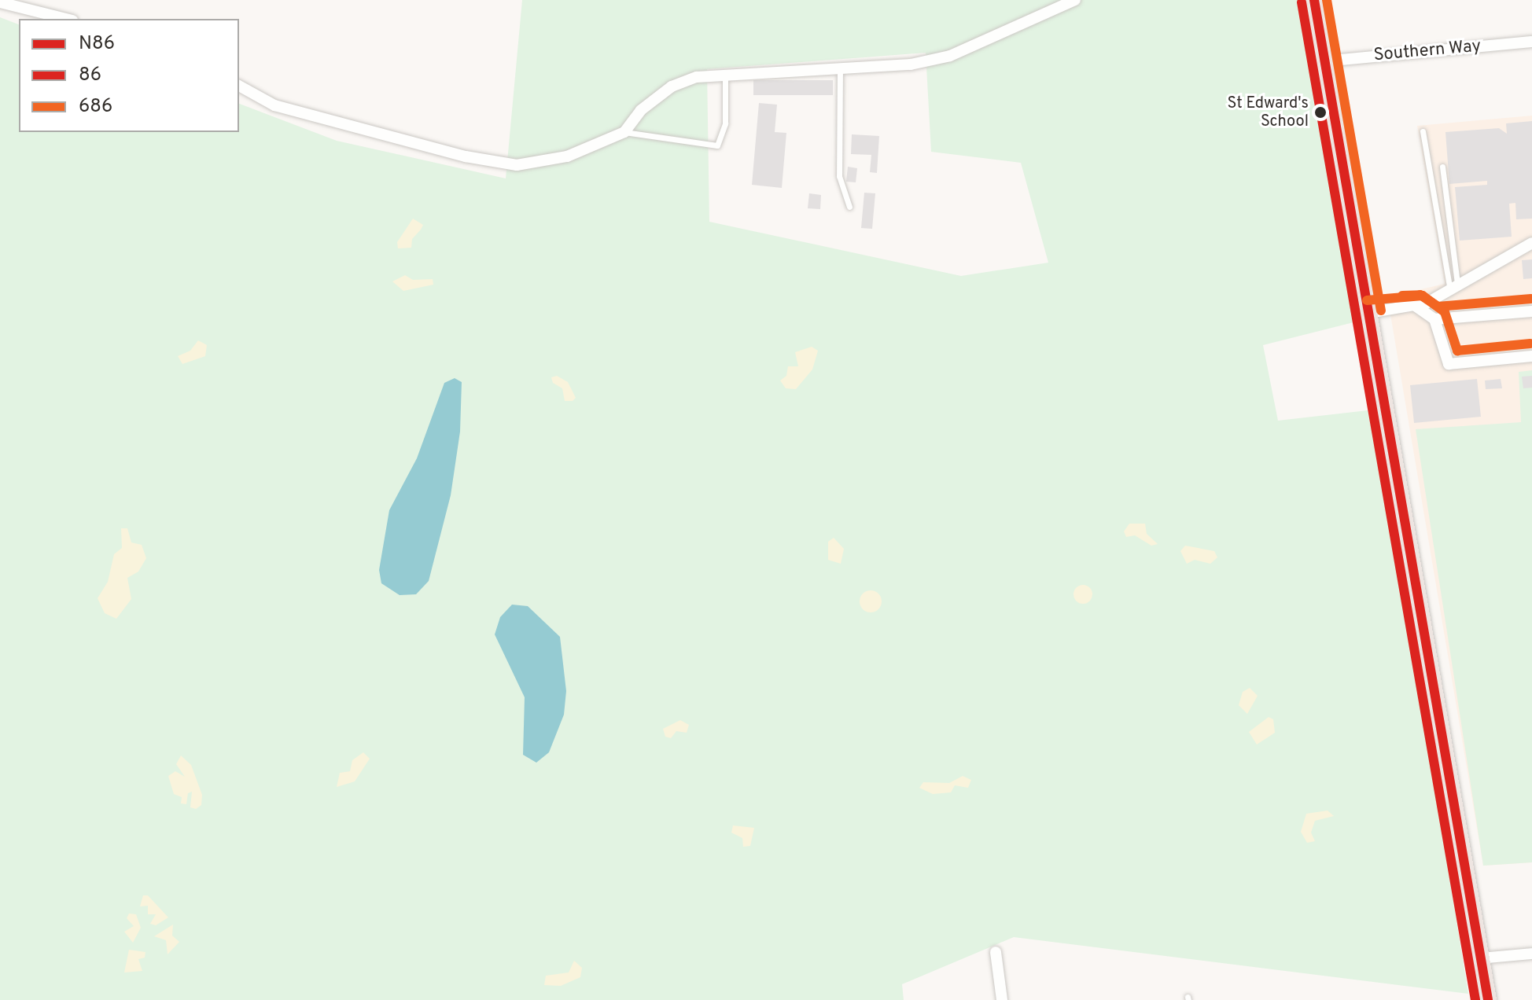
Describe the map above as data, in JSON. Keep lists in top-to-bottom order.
{
  "streets": {
    "street": ["Southern Way"]
  },
  "places": ["St Edward's School"],
  "lines": ["transit line N86", "transit line 686", "transit line 86"],
  "legend": ["N86", "86", "686"]
}
